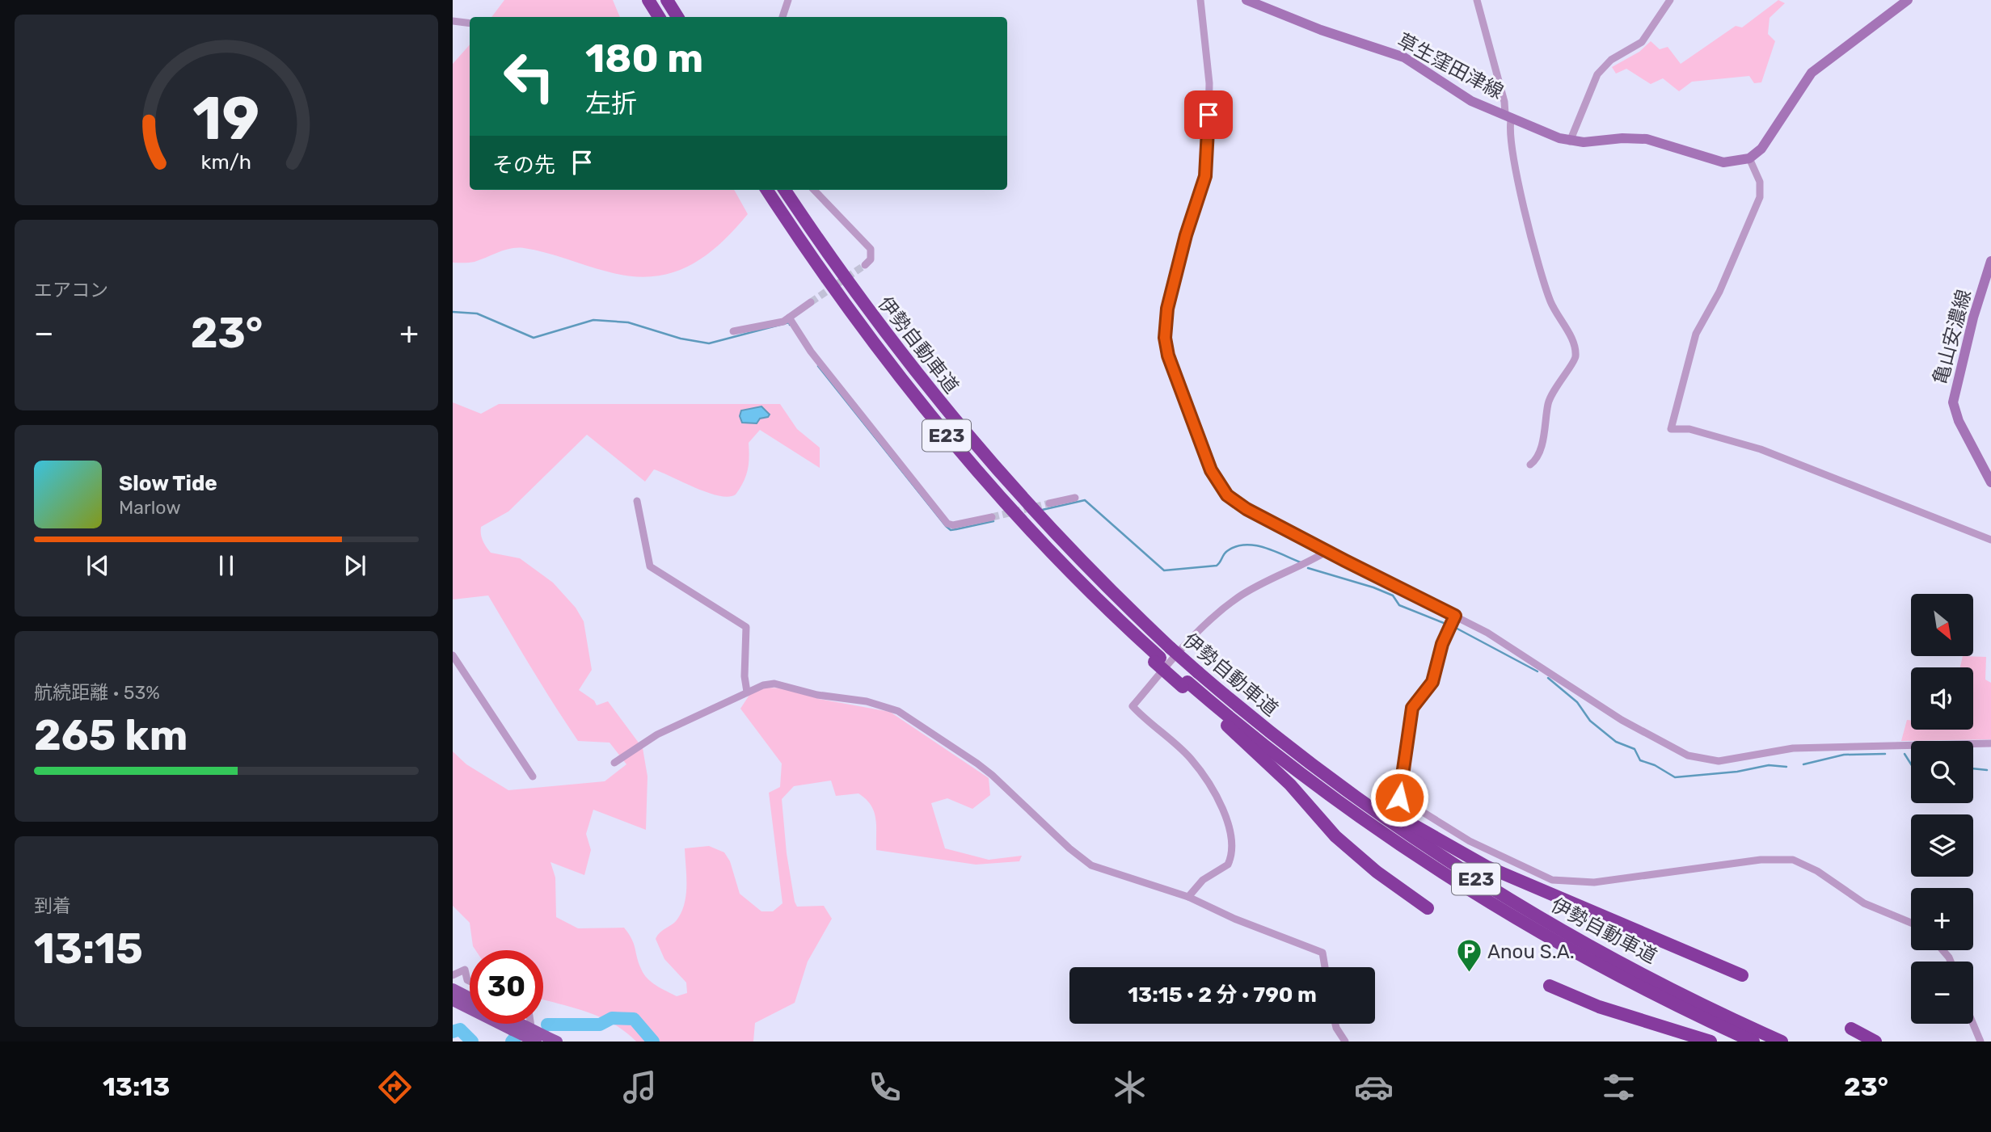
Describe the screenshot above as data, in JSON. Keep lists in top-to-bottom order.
{
  "streets": {
    "highway": ["伊勢自動車道", "E23"],
    "main road": ["草生窪田津線", "亀山安濃線"]
  },
  "places": {
    "parking": ["Anou S.A."]
  },
  "north": "bottom right",
  "page": {
    "turn": ["180 m", "左折"],
    "then": "その先",
    "tile": [
      "エアコン",
      ["航続距離 · 53%", "265 km"],
      ["到着", "13:15"]
    ],
    "heat": ["−", "23°", "+"],
    "song": ["Slow Tide", "Marlow"],
    "map_buttons": ["+", "−"],
    "limit": "30",
    "trip": "13:15 · 2 分 · 790 m",
    "tabs": ["13:13", "23°"],
    "gauge": ["19", "km/h"]
  }
}
